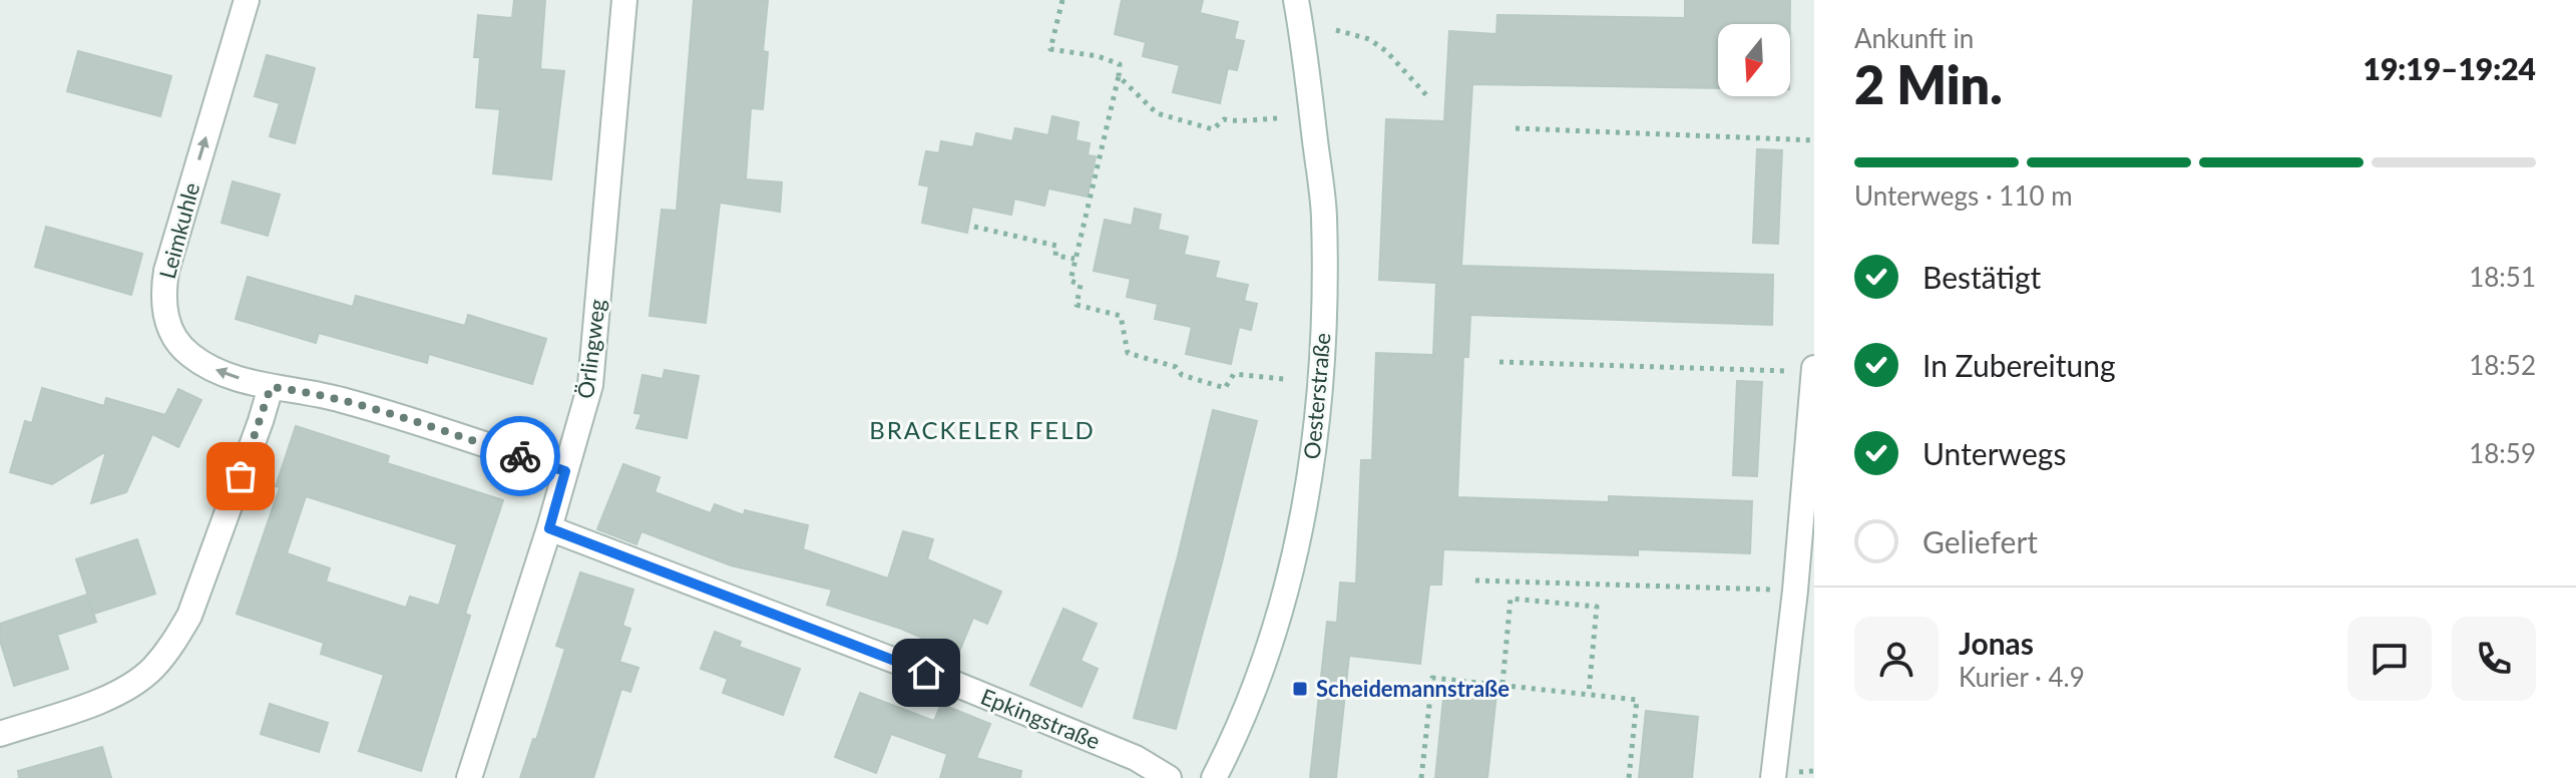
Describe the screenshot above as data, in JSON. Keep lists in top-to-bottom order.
{
  "streets": {
    "street": [
      "Leimkuhle",
      "Örlingweg",
      "Oesterstraße",
      "Epkingstraße"
    ]
  },
  "crossings": [
    ["Leimkuhle", "Örlingweg"],
    ["Örlingweg", "Epkingstraße"]
  ],
  "one_way": ["Leimkuhle"],
  "districts": ["BRACKELER FELD"],
  "places": {
    "transit": ["Scheidemannstraße"]
  },
  "north": "bottom",
  "page": {
    "heading": ["2 Min.", "Ankunft in", "19:19–19:24"],
    "panel": ["Jonas", "Kurier · 4.9"],
    "bar": "Unterwegs · 110 m",
    "list": [
      ["Bestätigt", "18:51"],
      ["In Zubereitung", "18:52"],
      ["Unterwegs", "18:59"],
      "Geliefert"
    ]
  }
}
